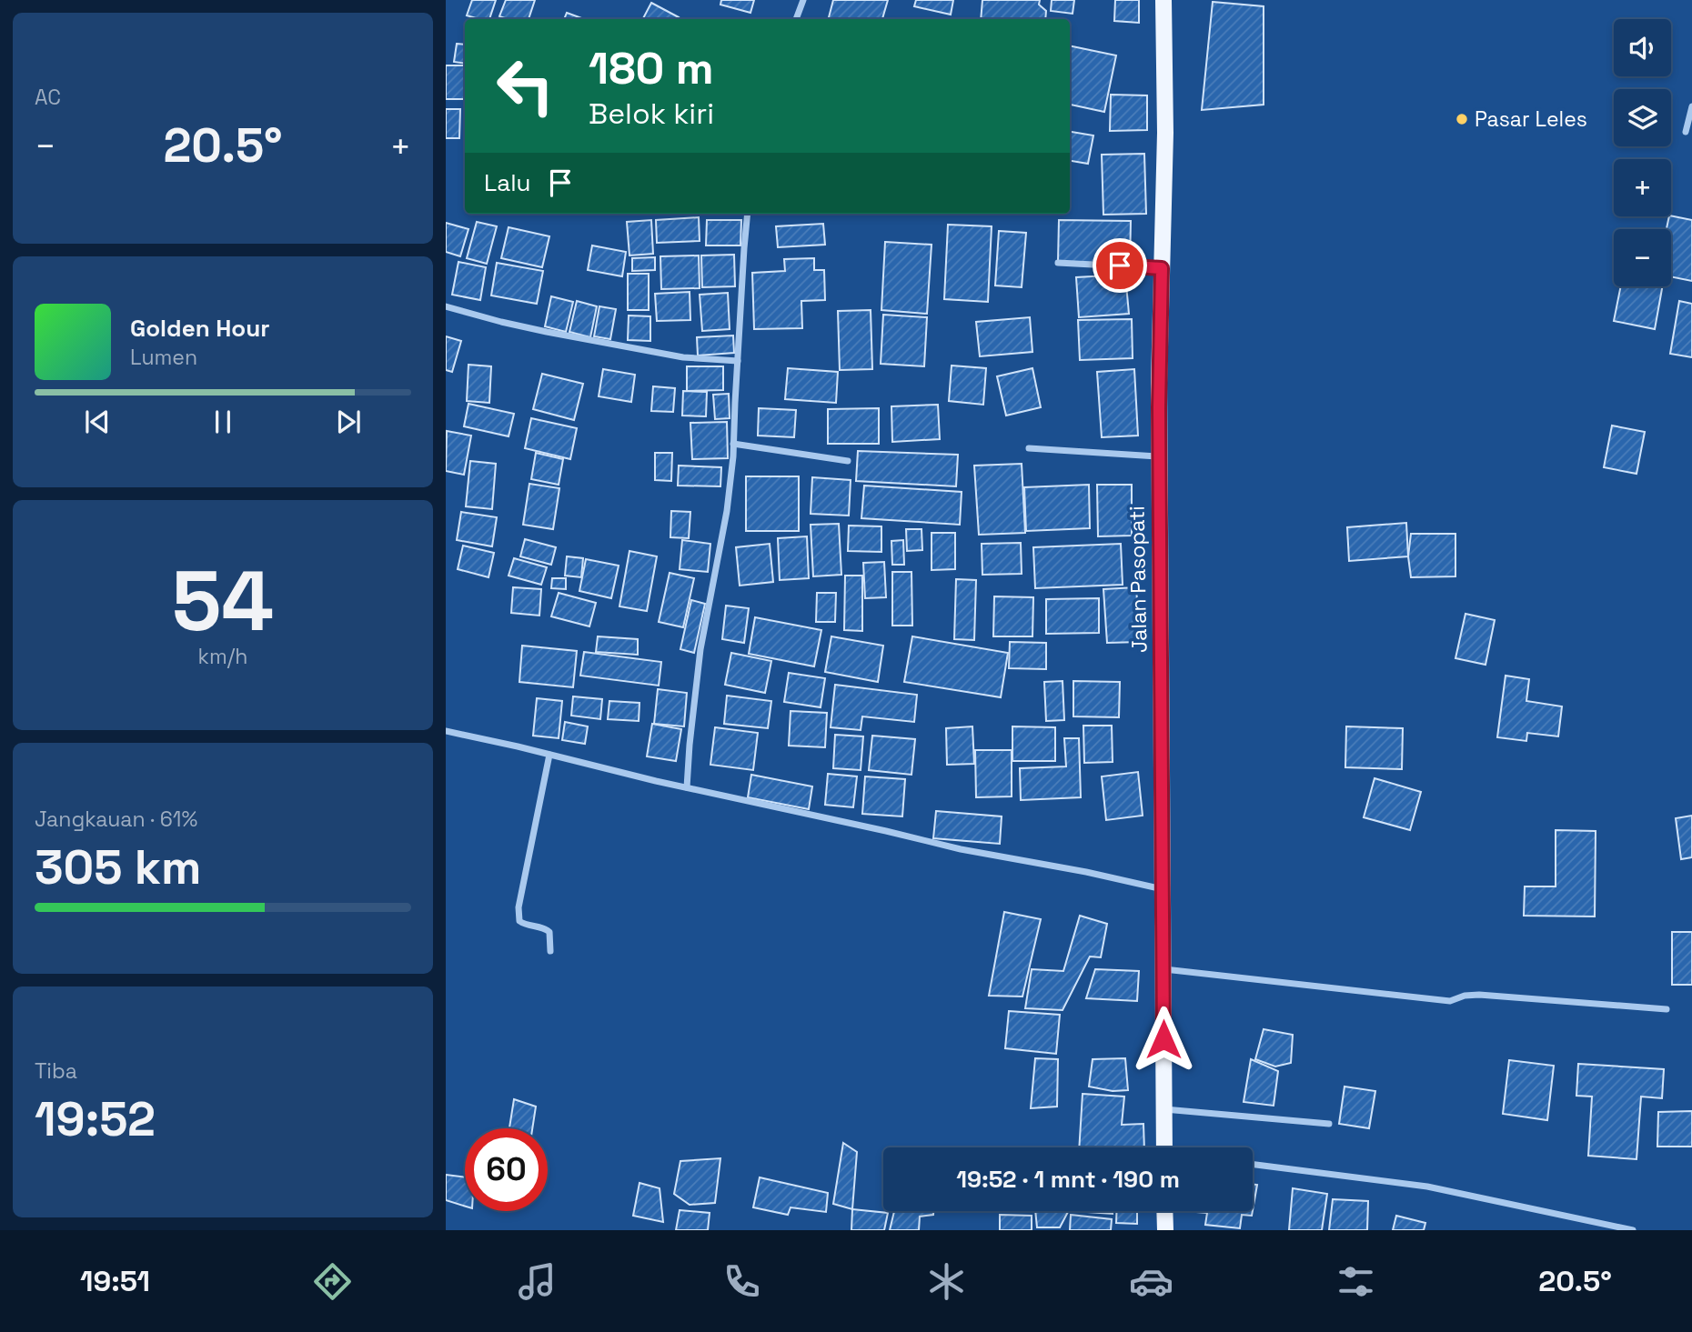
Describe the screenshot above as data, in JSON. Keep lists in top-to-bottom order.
{
  "streets": {
    "main road": ["Jalan Pasopati"]
  },
  "places": ["Pasar Leles"],
  "page": {
    "tile": [
      "AC",
      ["54", "km/h"],
      ["Jangkauan · 61%", "305 km"],
      ["Tiba", "19:52"]
    ],
    "map_buttons": ["+", "−"],
    "turn": ["180 m", "Belok kiri"],
    "heat": ["−", "20.5°", "+"],
    "then": "Lalu",
    "song": ["Golden Hour", "Lumen"],
    "limit": "60",
    "trip": "19:52 · 1 mnt · 190 m",
    "tabs": ["19:51", "20.5°"]
  }
}
